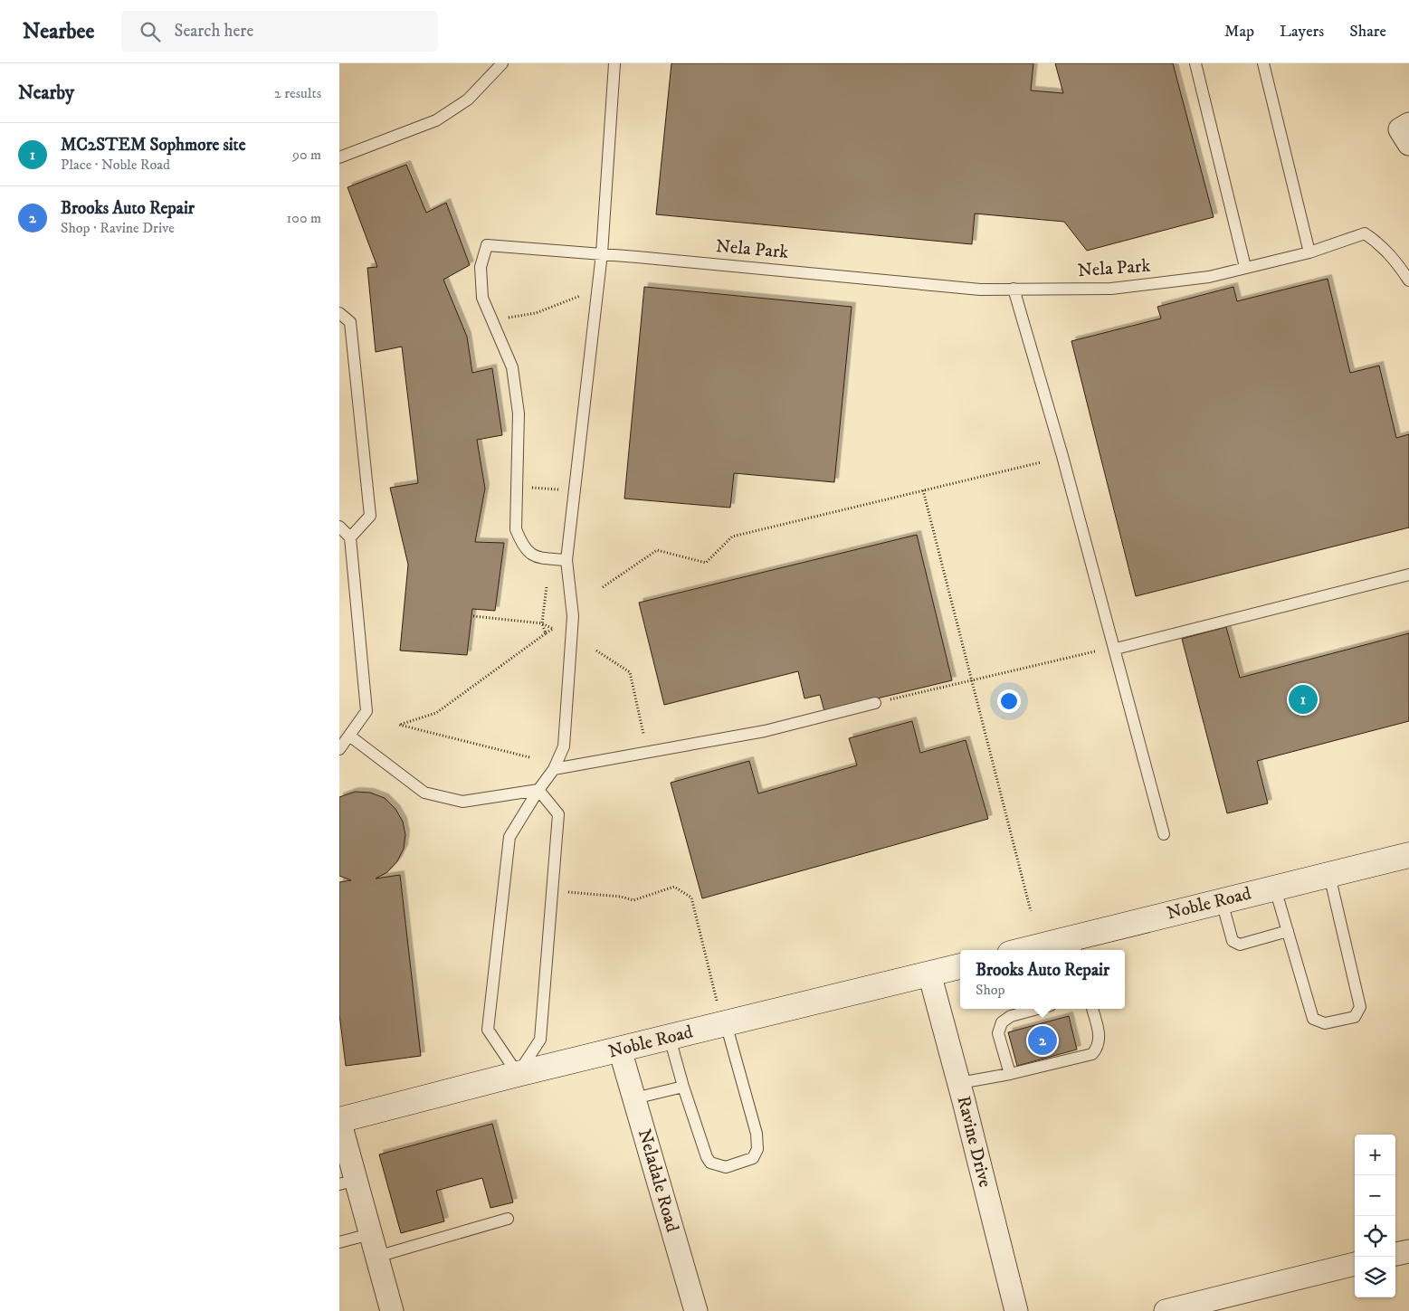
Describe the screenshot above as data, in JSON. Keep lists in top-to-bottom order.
{
  "streets": {
    "main road": ["Noble Road"],
    "street": ["Ravine Drive", "Neladale Road"],
    "lane": ["Nela Park"]
  },
  "crossings": [
    ["Noble Road", "Ravine Drive"],
    ["Noble Road", "Neladale Road"]
  ],
  "page": {
    "header": "Nearbee",
    "search": "Search here",
    "nav": ["Map", "Layers", "Share"],
    "heading": ["Nearby", "2 results"],
    "list": [
      {
        "mark": "1",
        "name": "MC2STEM Sophmore site",
        "note": "Place · Noble Road",
        "value": "90 m"
      },
      {
        "mark": "2",
        "name": "Brooks Auto Repair",
        "note": "Shop · Ravine Drive",
        "value": "100 m"
      }
    ],
    "pins": ["1", "2"],
    "popup": ["Brooks Auto Repair", "Shop"],
    "map_buttons": ["+", "−"]
  }
}
